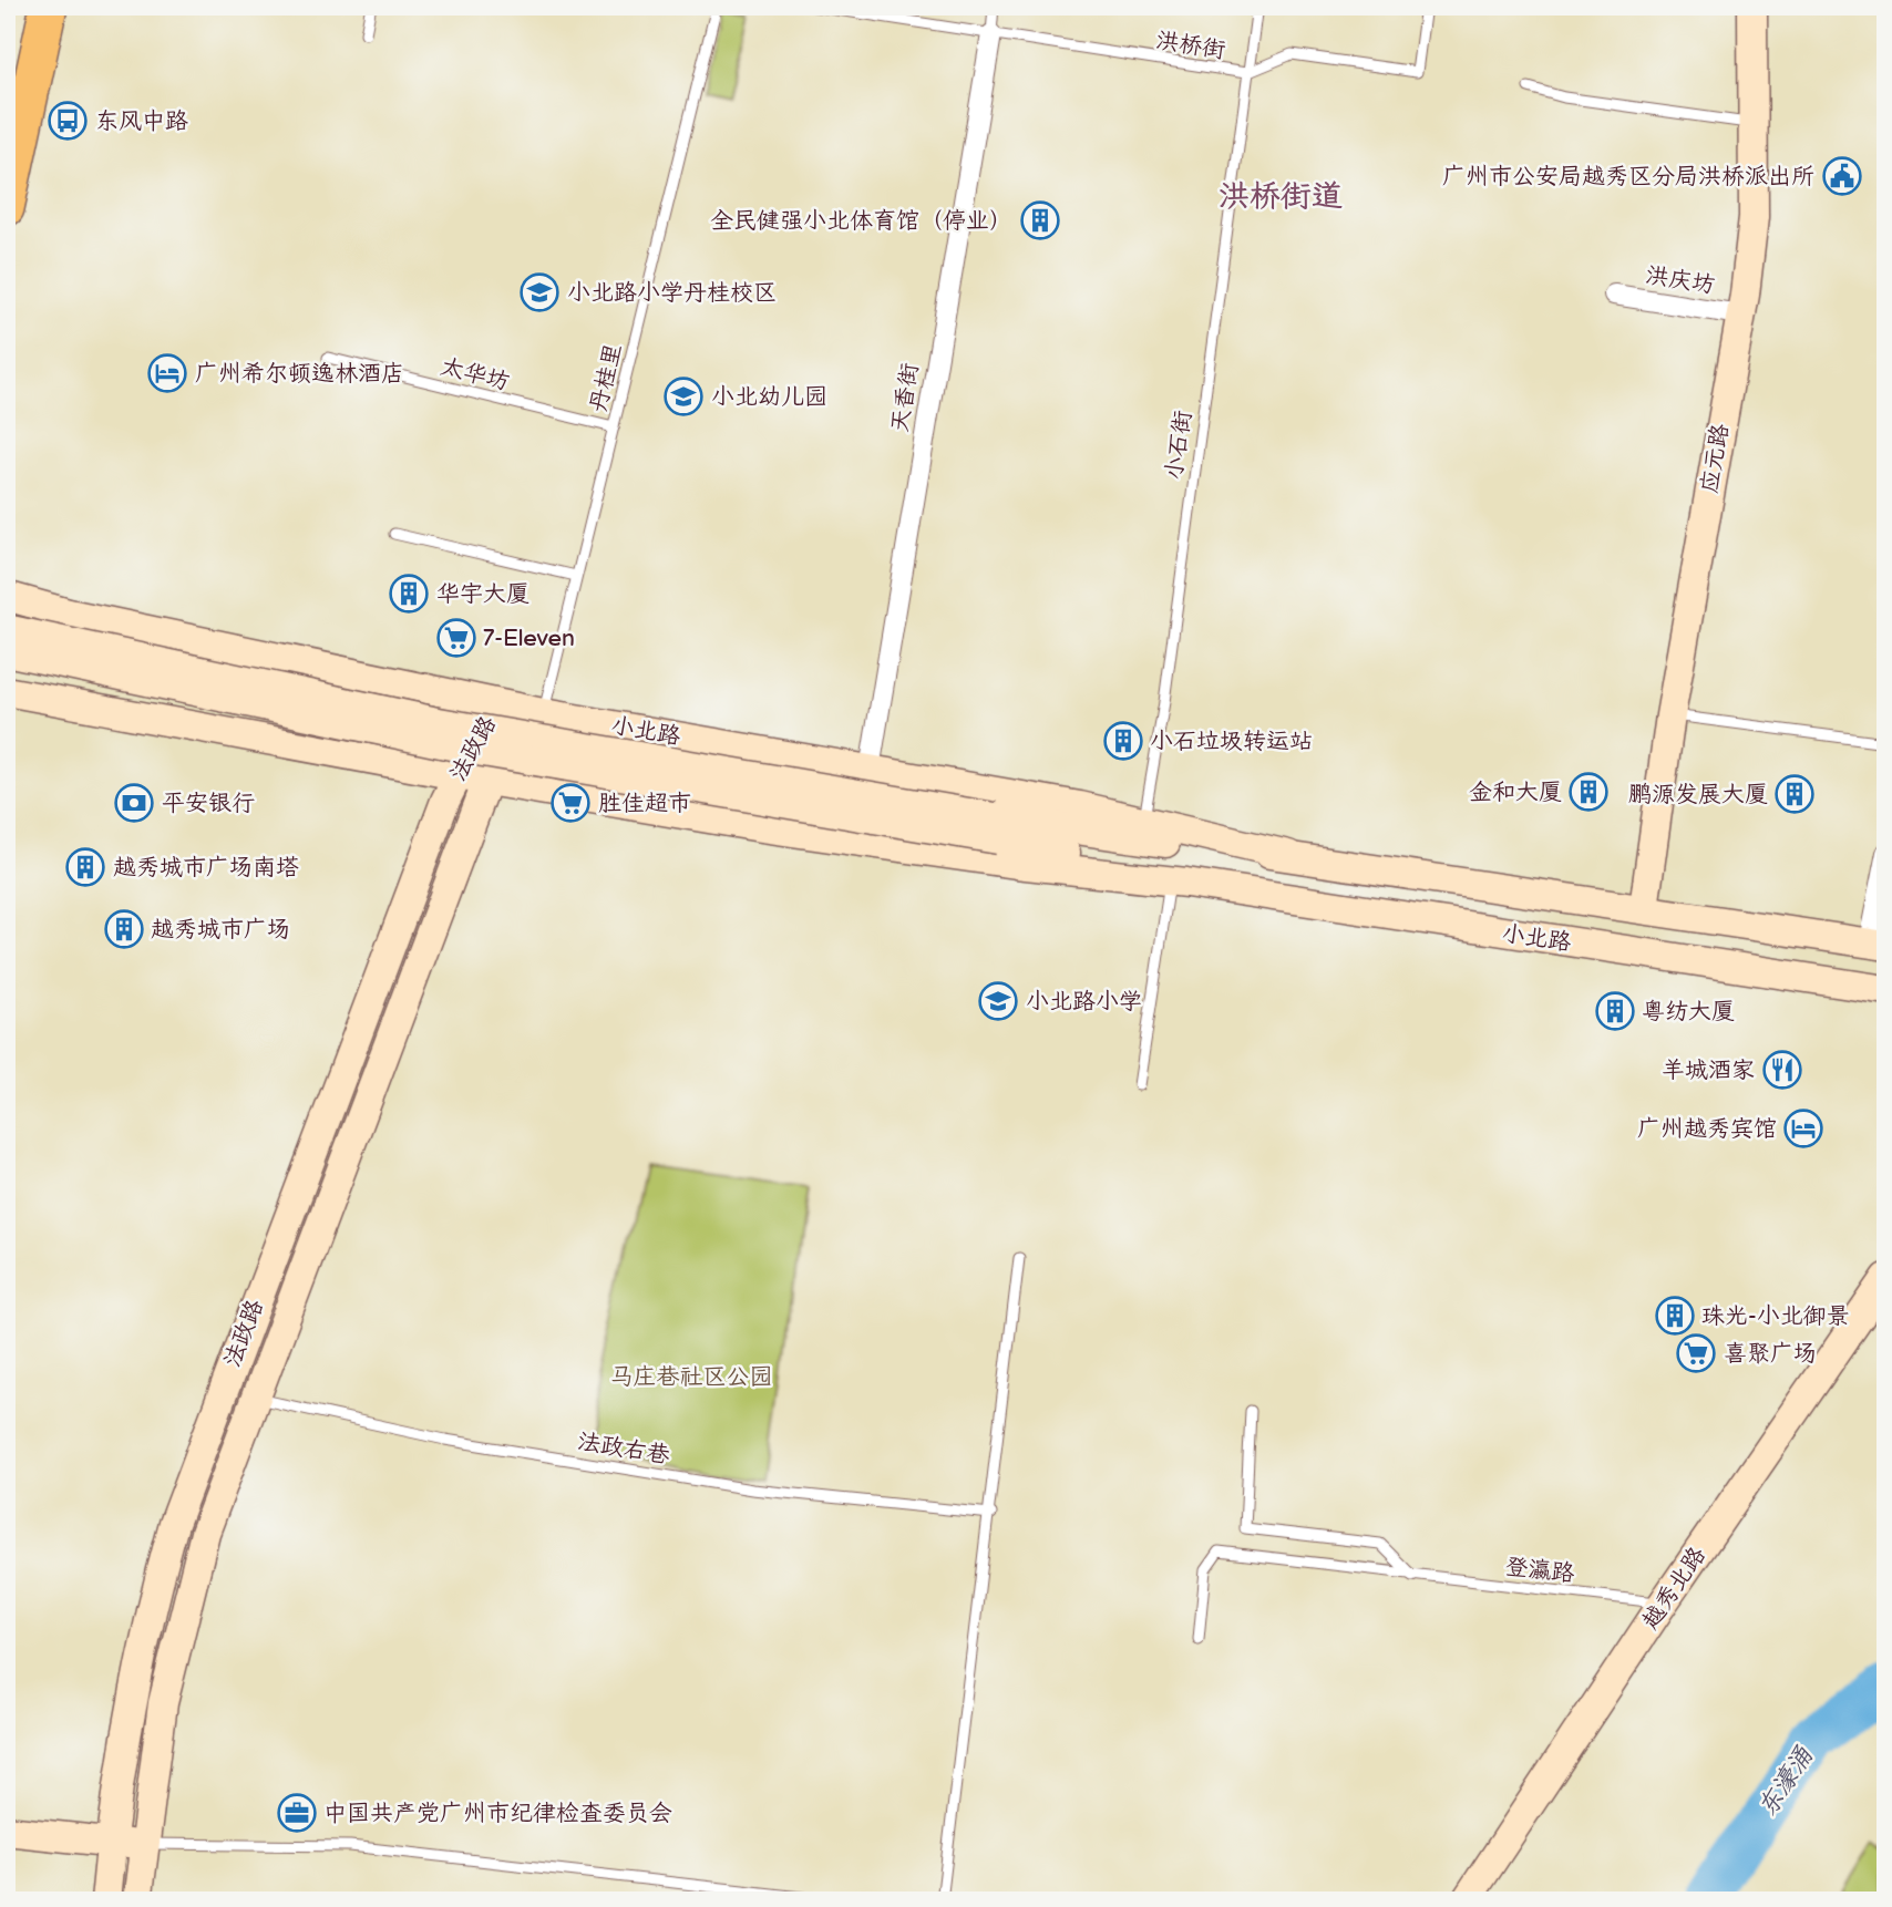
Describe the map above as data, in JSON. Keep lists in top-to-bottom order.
{
  "streets": {
    "street": [
      "洪庆坊",
      "天香街",
      "应元路",
      "小北路",
      "法政路",
      "越秀北路"
    ],
    "lane": [
      "洪桥街",
      "太华坊",
      "丹桂里",
      "小石街",
      "法政右巷",
      "登瀛路"
    ]
  },
  "crossings": [
    ["洪桥街", "天香街"],
    ["洪桥街", "小石街"],
    ["洪庆坊", "应元路"],
    ["太华坊", "丹桂里"],
    ["丹桂里", "小北路"],
    ["天香街", "小北路"],
    ["小石街", "小北路"],
    ["应元路", "小北路"],
    ["小北路", "法政路"],
    ["法政路", "法政右巷"],
    ["登瀛路", "越秀北路"]
  ],
  "districts": ["洪桥街道"],
  "water": ["东濠涌"],
  "parks": ["马庄巷社区公园"],
  "places": {
    "bus stop": ["东风中路"],
    "public building": ["广州市公安局越秀区分局洪桥派出所"],
    "building": [
      "全民健强小北体育馆（停业）",
      "华宇大厦",
      "小石垃圾转运站",
      "金和大厦",
      "鹏源发展大厦",
      "越秀城市广场南塔",
      "越秀城市广场",
      "粤纺大厦",
      "珠光-小北御景"
    ],
    "school or university": ["小北路小学丹桂校区", "小北幼儿园", "小北路小学"],
    "hotel": ["广州希尔顿逸林酒店", "广州越秀宾馆"],
    "supermarket": ["7-Eleven", "胜佳超市", "喜聚广场"],
    "bank": ["平安银行"],
    "restaurant": ["羊城酒家"],
    "office": ["中国共产党广州市纪律检查委员会"]
  }
}
